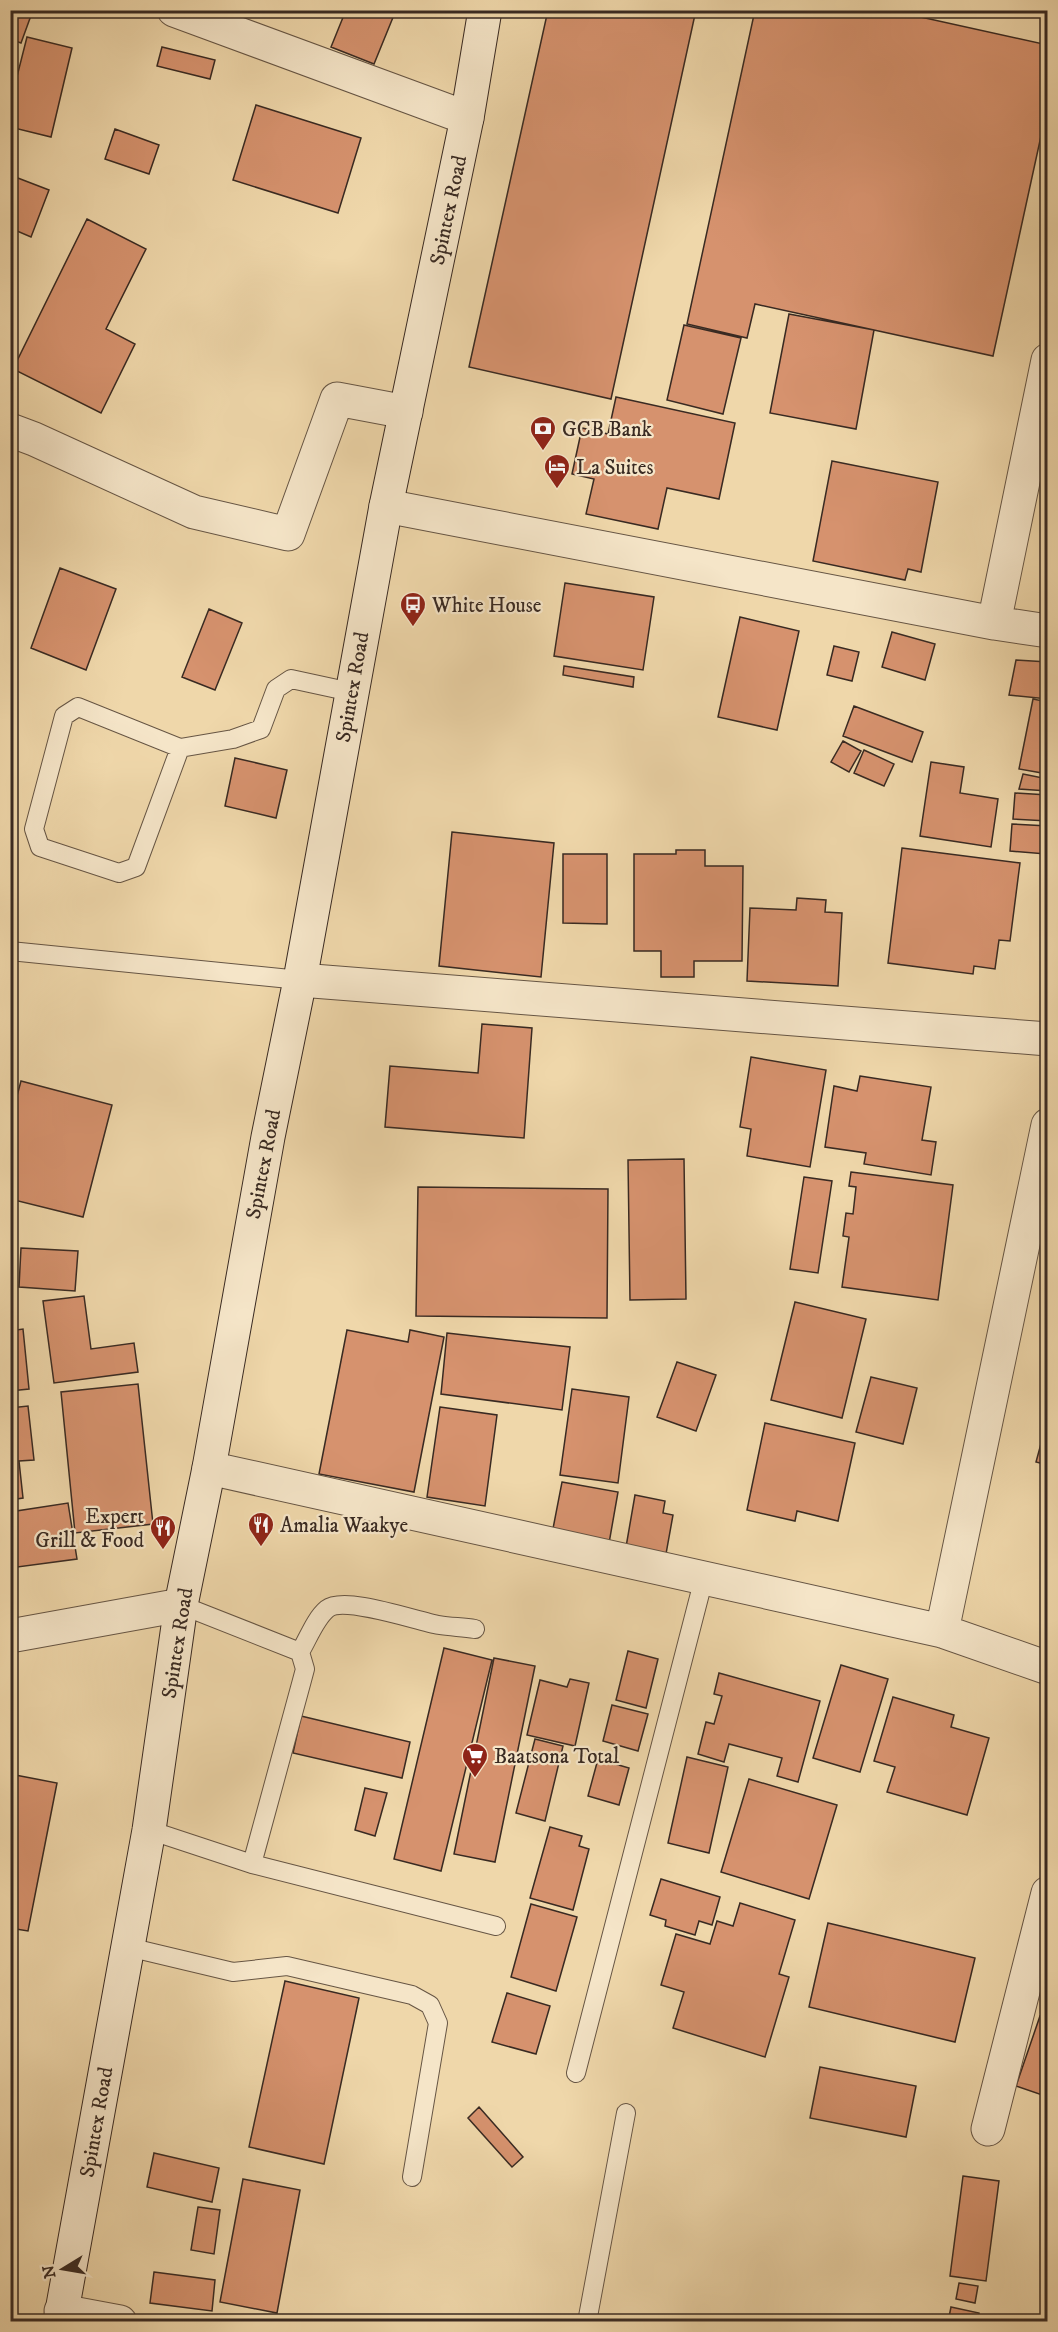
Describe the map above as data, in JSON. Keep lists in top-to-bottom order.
{
  "streets": {
    "street": ["Spintex Road"]
  },
  "places": {
    "bank": ["GCB Bank"],
    "hotel": ["La Suites"],
    "bus stop": ["White House"],
    "restaurant": ["Amalia Waakye", "Expert Grill & Food"],
    "supermarket": ["Baatsona Total"]
  },
  "north": "left"
}
